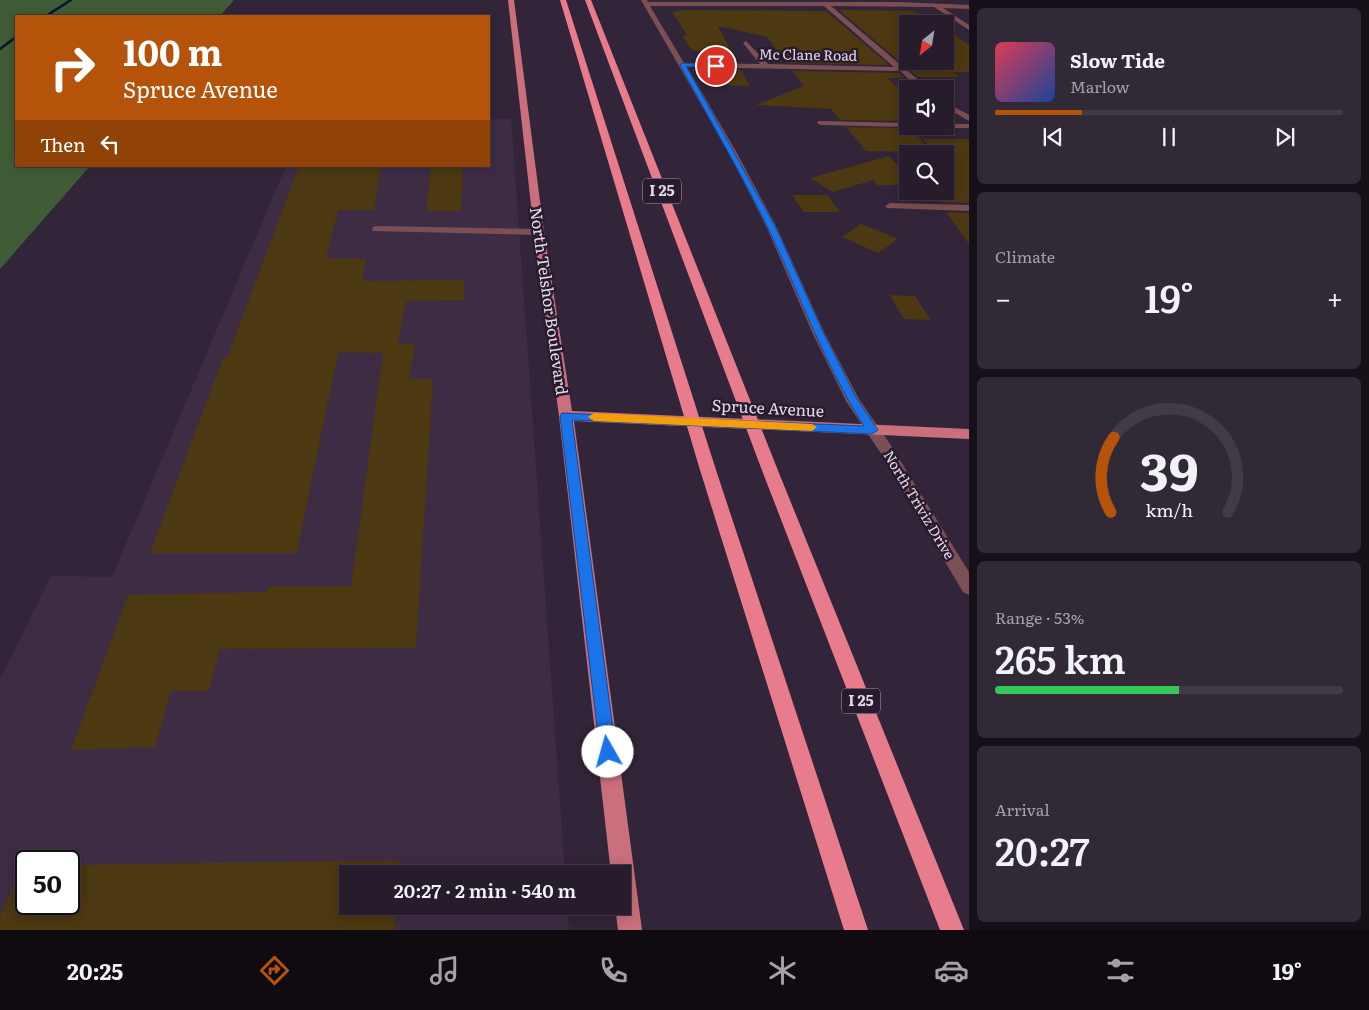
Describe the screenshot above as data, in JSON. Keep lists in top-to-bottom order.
{
  "streets": {
    "highway": ["I 25"],
    "main road": ["North Telshor Boulevard", "Spruce Avenue"],
    "street": ["Mc Clane Road", "North Triviz Drive"]
  },
  "crossings": [
    ["Mc Clane Road", "North Triviz Drive"],
    ["North Telshor Boulevard", "Spruce Avenue"],
    ["Spruce Avenue", "North Triviz Drive"]
  ],
  "north": "bottom left",
  "page": {
    "turn": ["100 m", "Spruce Avenue"],
    "song": ["Slow Tide", "Marlow"],
    "then": "Then",
    "tile": [
      "Climate",
      ["Range · 53%", "265 km"],
      ["Arrival", "20:27"]
    ],
    "heat": ["−", "19°", "+"],
    "limit": "50",
    "trip": "20:27 · 2 min · 540 m",
    "tabs": ["20:25", "19°"],
    "gauge": ["39", "km/h"]
  }
}
